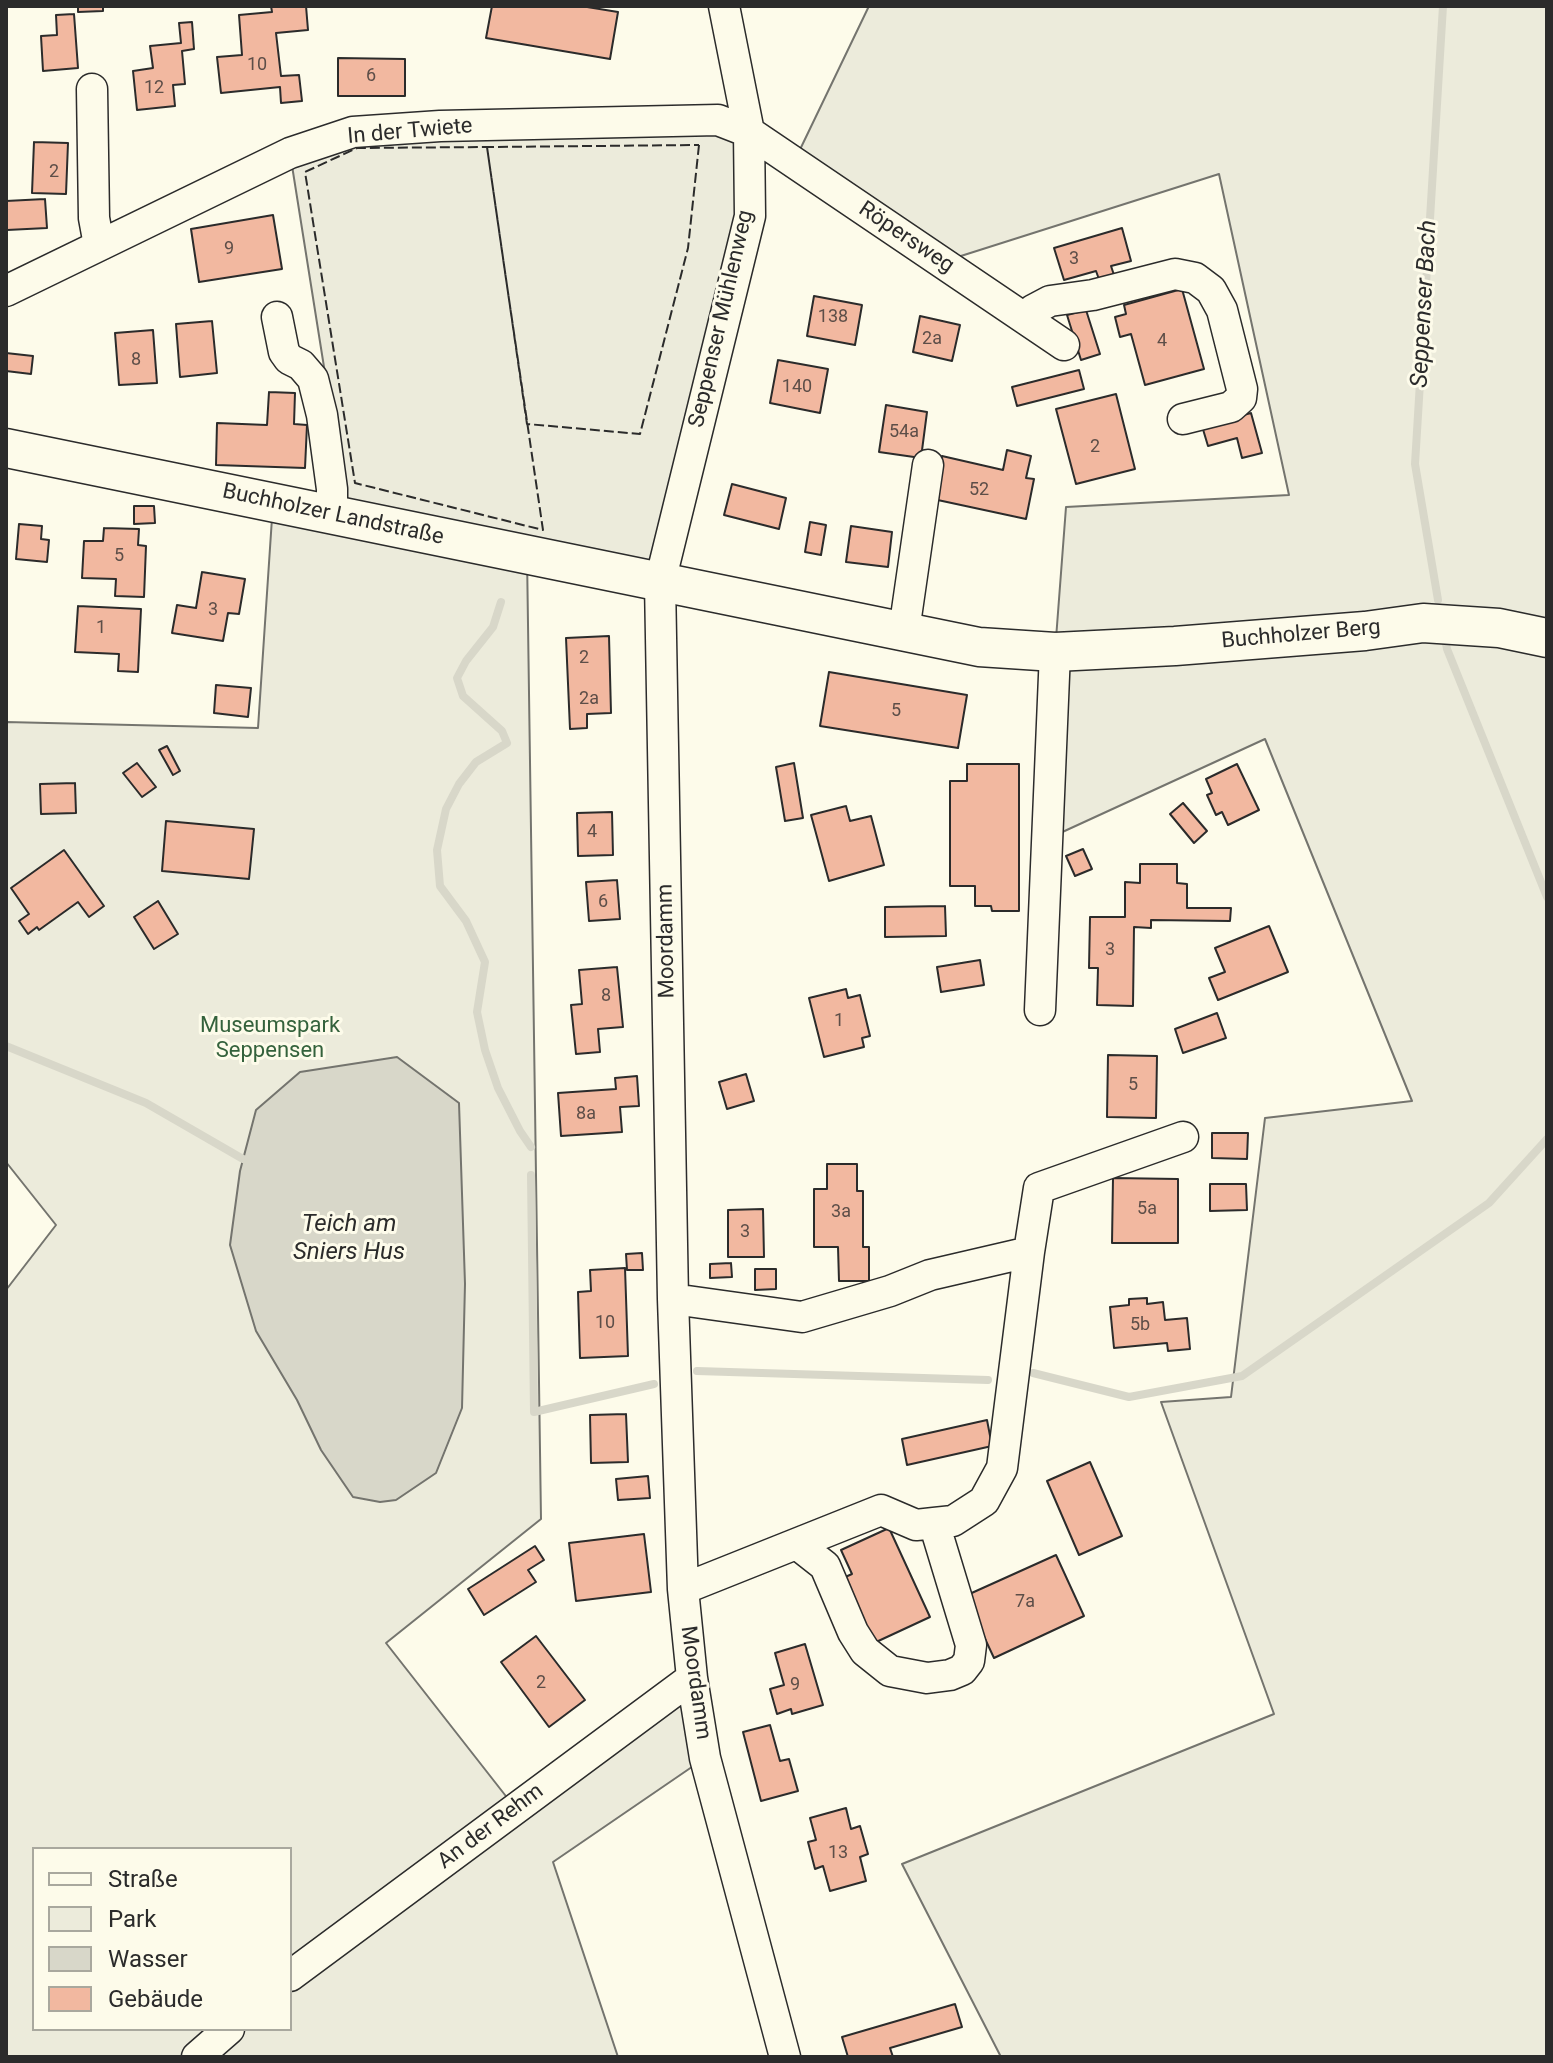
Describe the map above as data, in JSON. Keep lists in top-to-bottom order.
{
  "streets": {
    "main road": ["Buchholzer Landstraße", "Buchholzer Berg"],
    "street": [
      "In der Twiete",
      "Röpersweg",
      "Seppenser Mühlenweg",
      "Moordamm",
      "An der Rehm"
    ]
  },
  "crossings": [
    ["In der Twiete", "Röpersweg"],
    ["In der Twiete", "Seppenser Mühlenweg"],
    ["Röpersweg", "Seppenser Mühlenweg"],
    ["Seppenser Mühlenweg", "Buchholzer Landstraße"],
    ["Seppenser Mühlenweg", "Buchholzer Berg"],
    ["Seppenser Mühlenweg", "Moordamm"],
    ["Buchholzer Landstraße", "Buchholzer Berg"],
    ["Buchholzer Landstraße", "Moordamm"],
    ["Buchholzer Berg", "Moordamm"],
    ["Moordamm", "An der Rehm"]
  ],
  "water": ["Seppenser Bach", "Teich am Sniers Hus"],
  "parks": ["Museumspark Seppensen"],
  "house_numbers": [
    "10",
    "6",
    "12",
    "2",
    "9",
    "3",
    "138",
    "2a",
    "4",
    "8",
    "140",
    "54a",
    "2",
    "52",
    "5",
    "3",
    "1",
    "2",
    "2a",
    "5",
    "4",
    "6",
    "3",
    "8",
    "1",
    "5",
    "8a",
    "5a",
    "3a",
    "3",
    "10",
    "5b",
    "7a",
    "2",
    "9",
    "13"
  ],
  "legend": [
    "Straße",
    "Park",
    "Wasser",
    "Gebäude"
  ]
}
